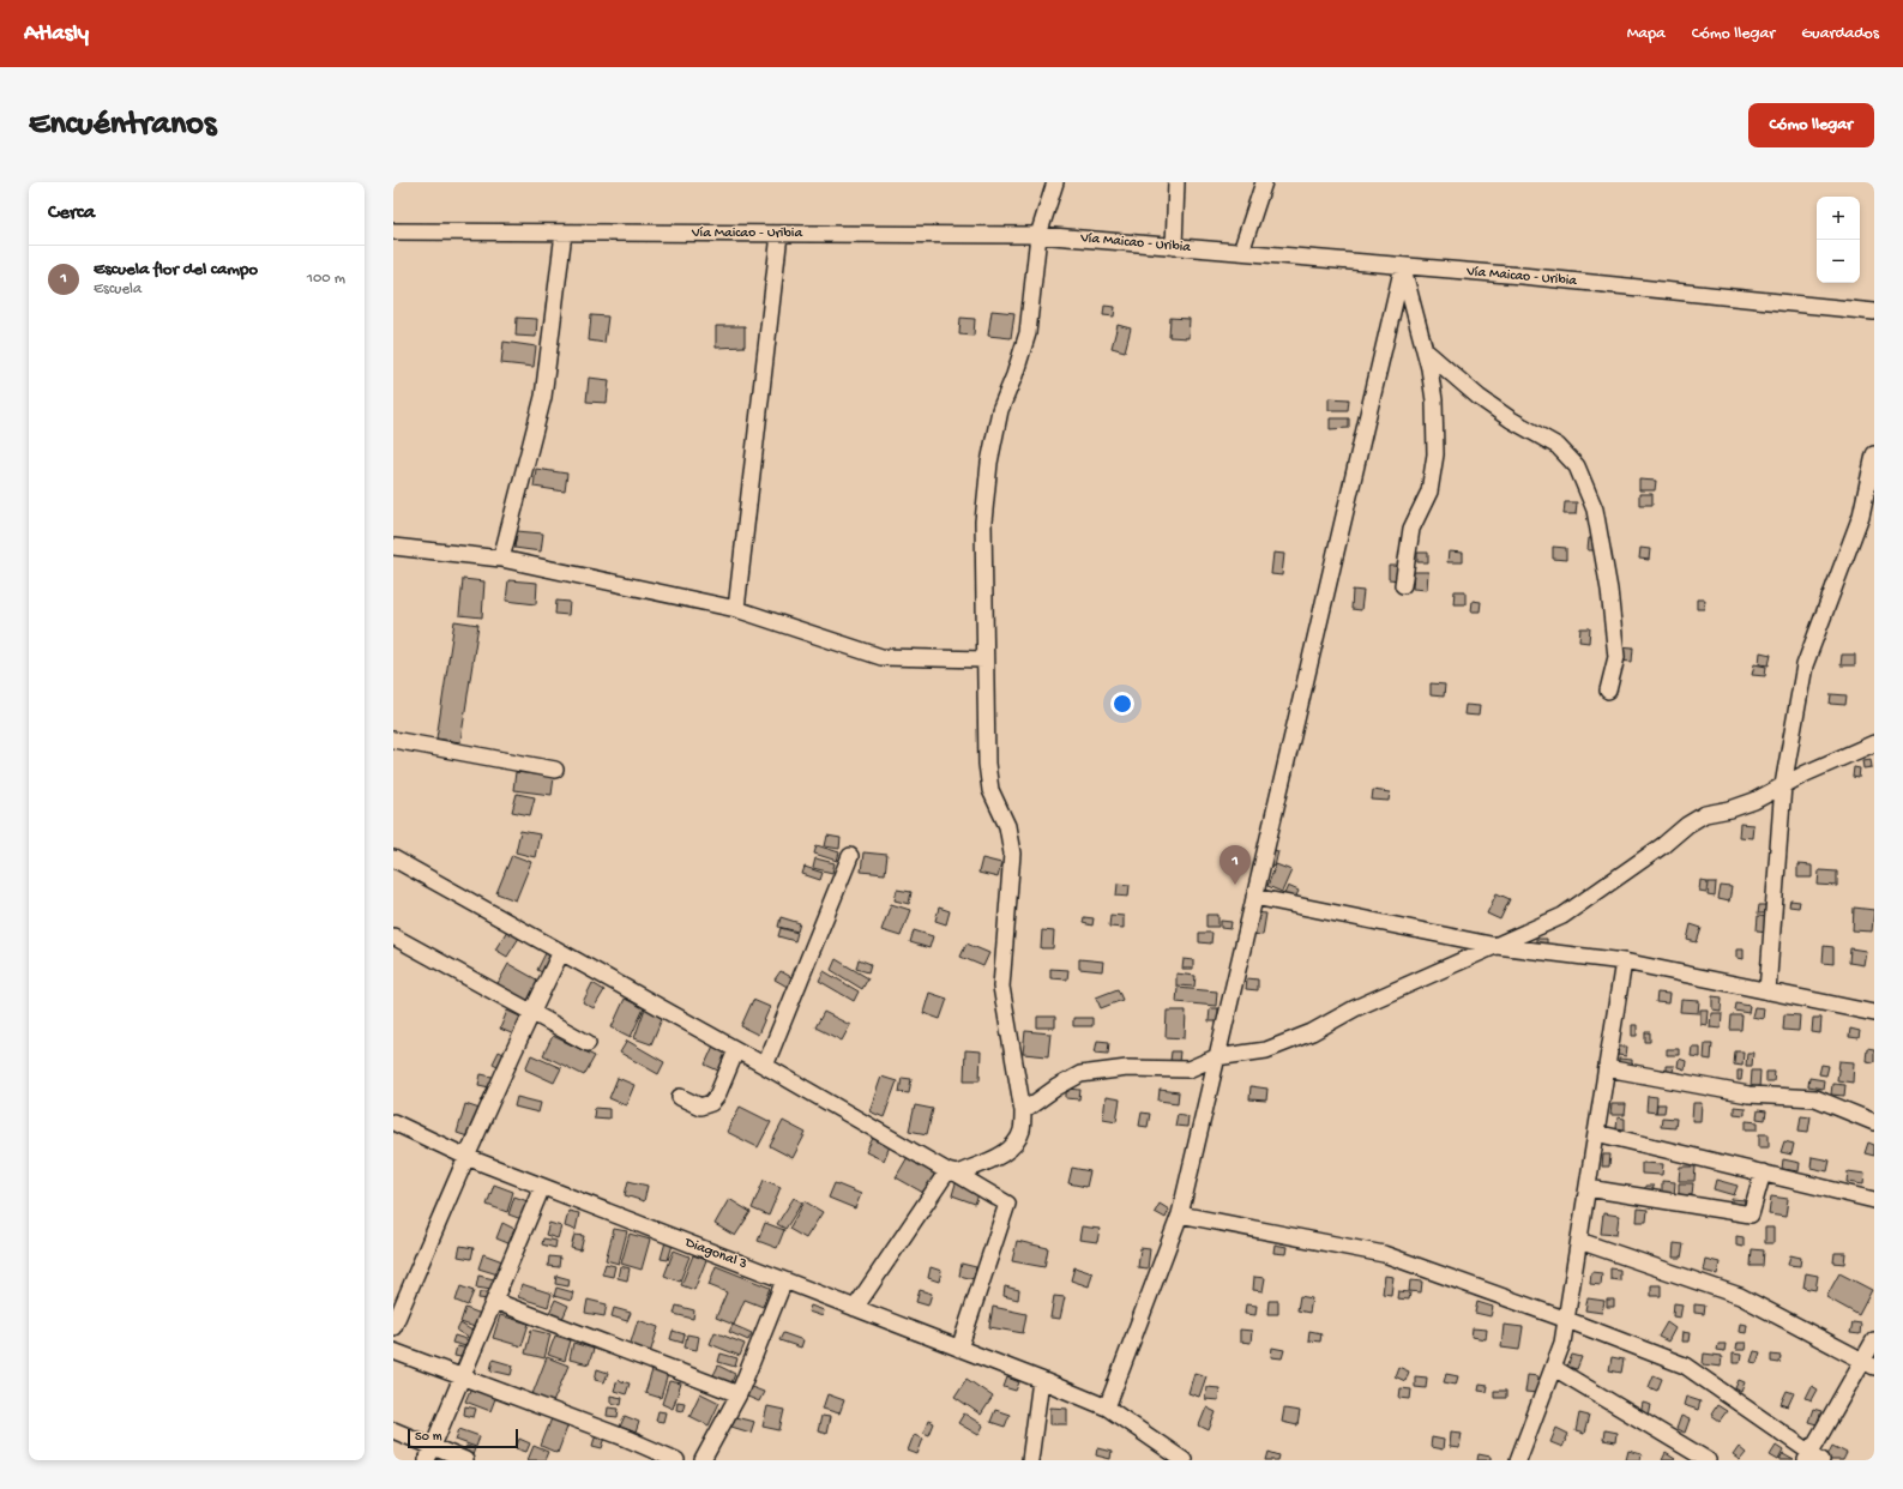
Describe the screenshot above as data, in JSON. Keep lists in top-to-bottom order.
{
  "streets": {
    "street": ["Vía Maicao - Uribia", "Diagonal 3"]
  },
  "scale_bar": "50 m",
  "page": {
    "header": "Atlasly",
    "nav": ["Mapa", "Cómo llegar", "Guardados"],
    "buttons": "Cómo llegar",
    "title": "Encuéntranos",
    "heading": "Cerca",
    "map_buttons": ["+", "−"],
    "list": [
      {
        "mark": "1",
        "name": "Escuela flor del campo",
        "note": "Escuela",
        "value": "100 m"
      }
    ],
    "pins": "1",
    "scale": "50 m"
  }
}
